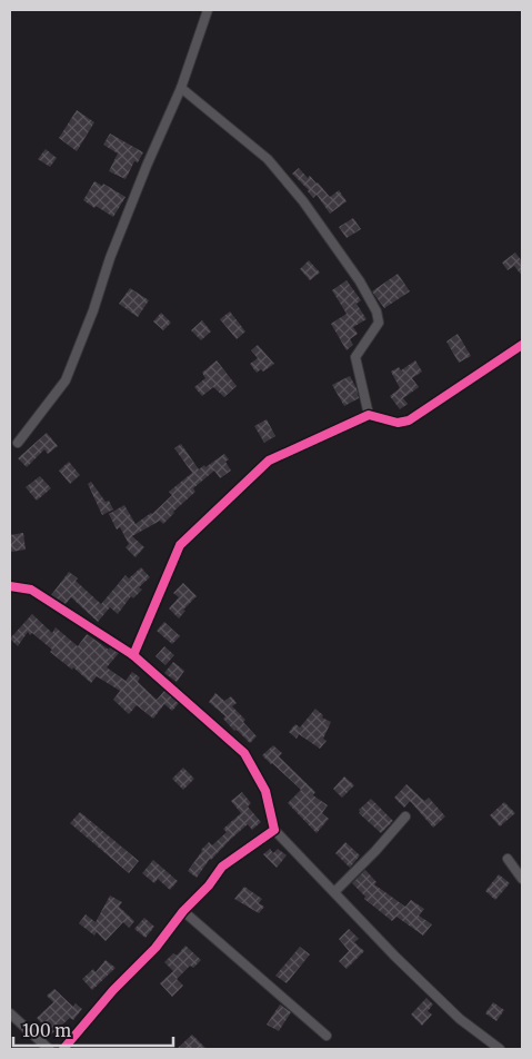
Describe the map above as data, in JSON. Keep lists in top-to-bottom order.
{
  "scale_bar": "100 m"
}
